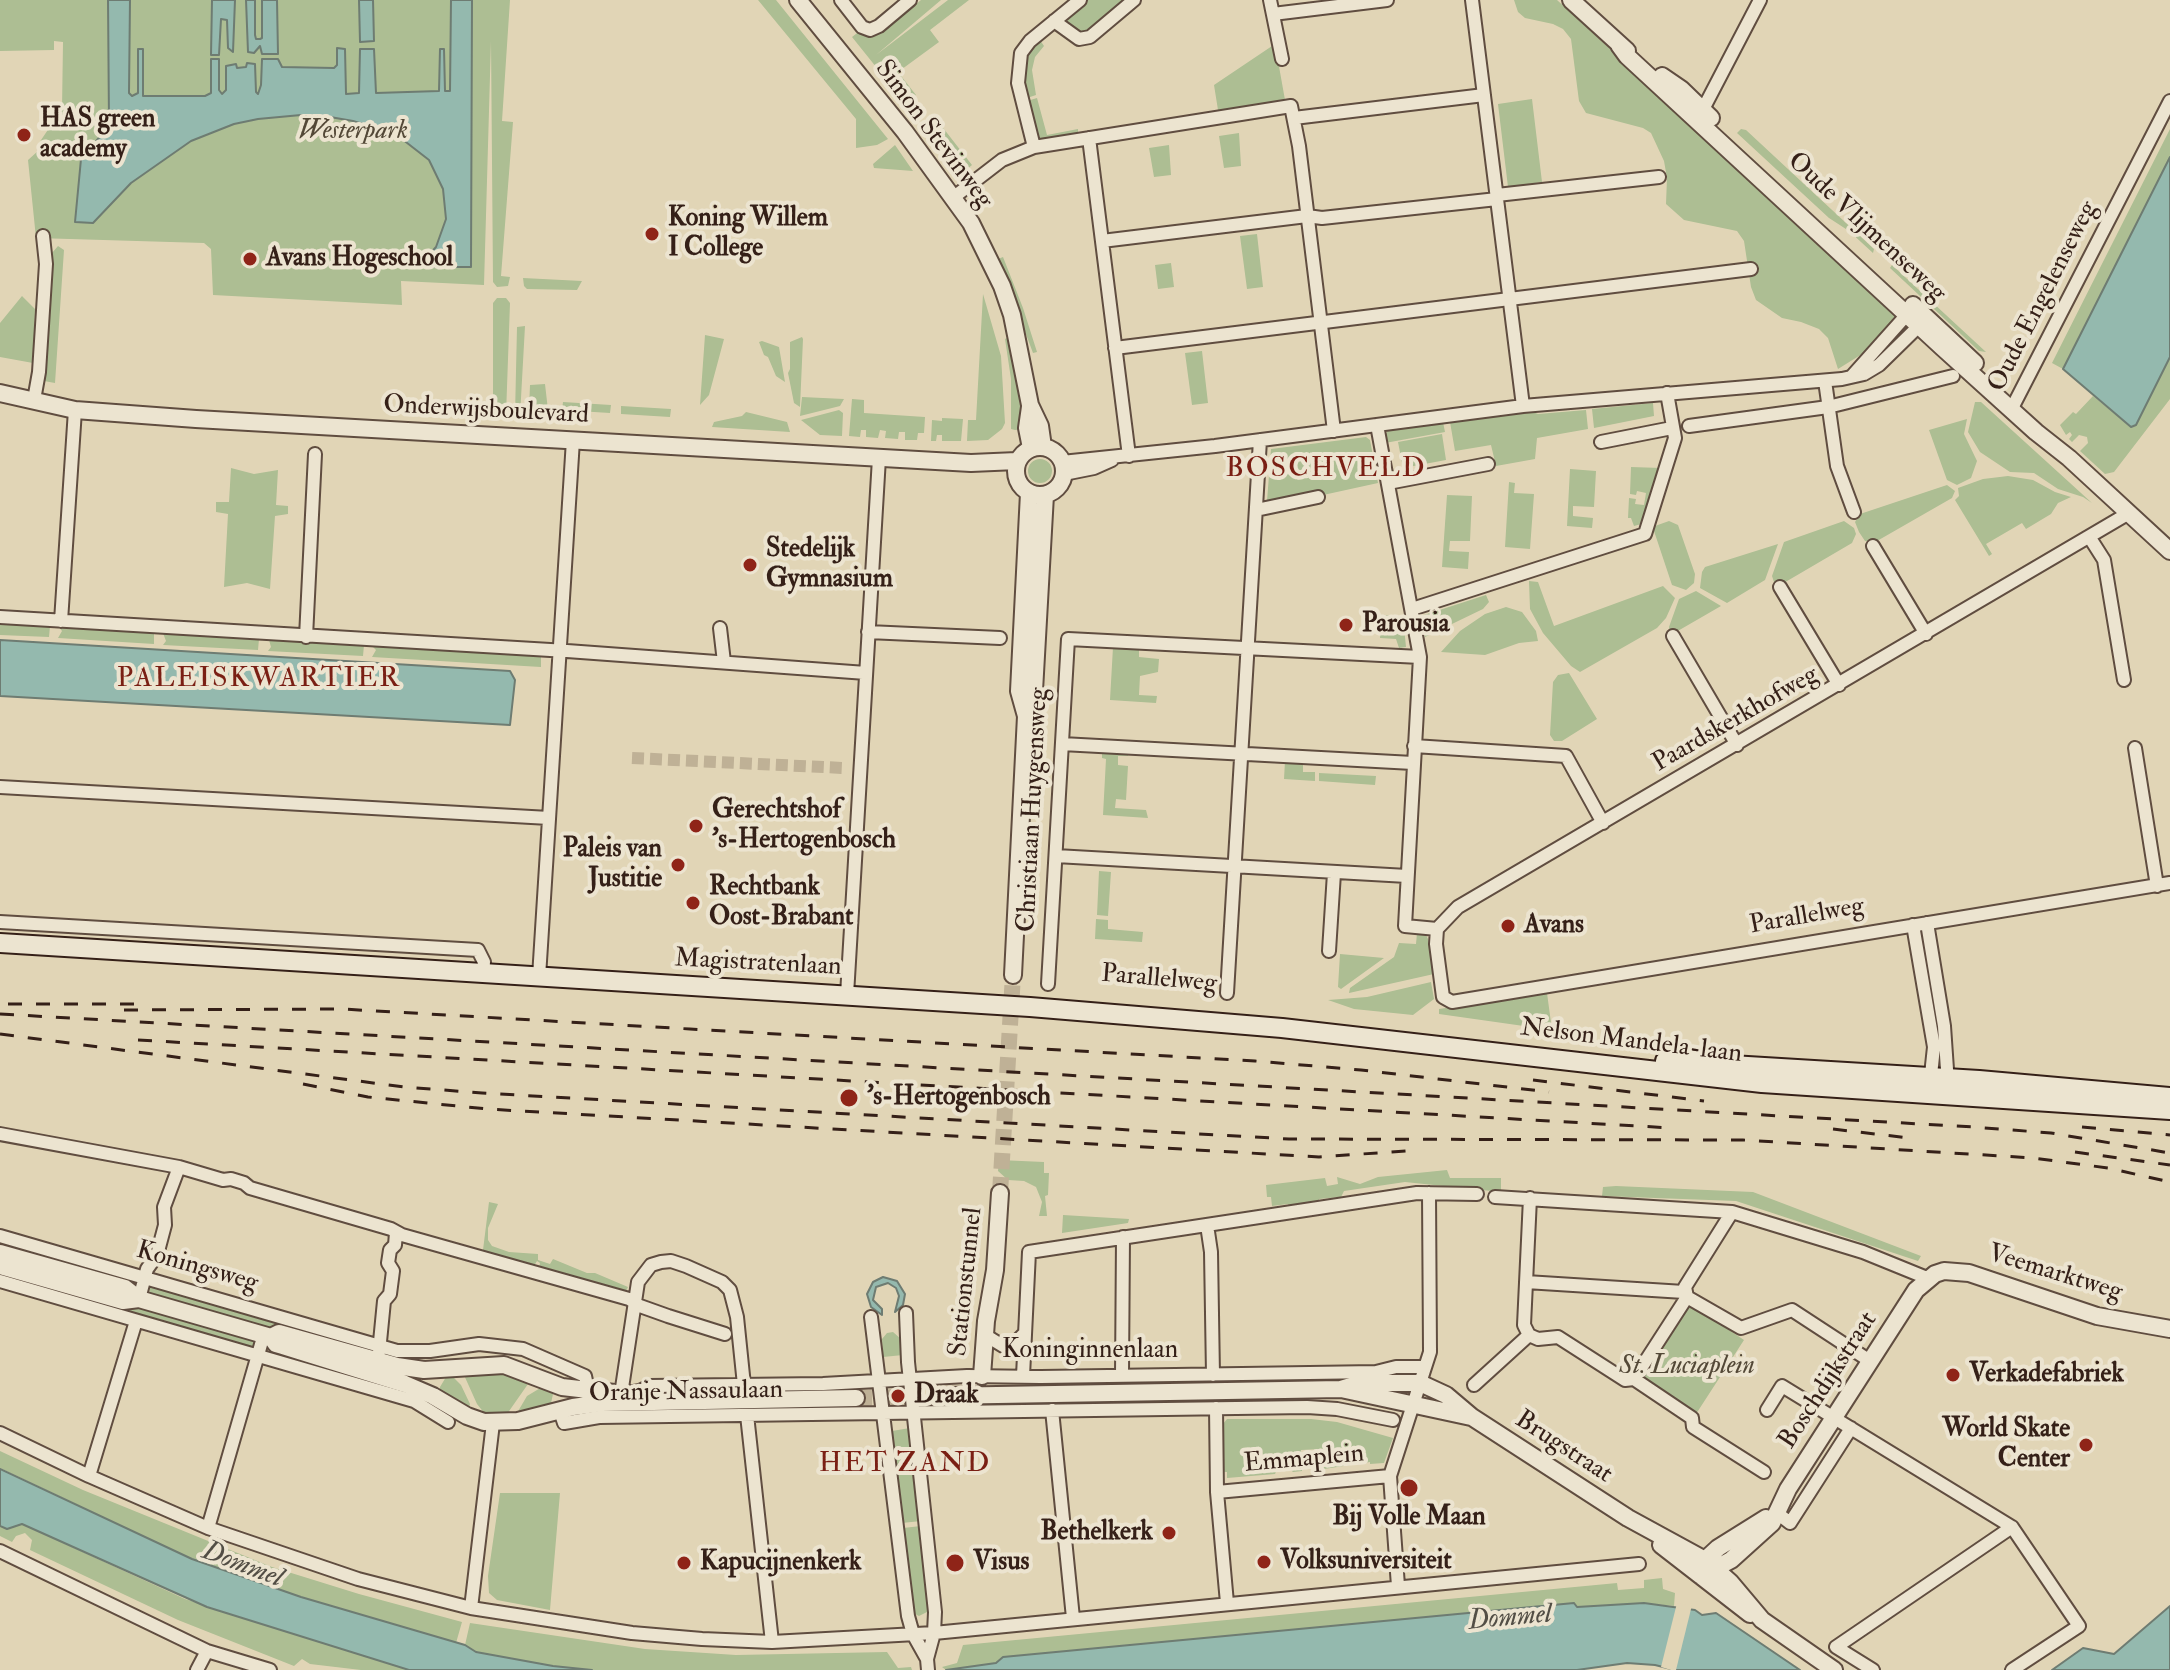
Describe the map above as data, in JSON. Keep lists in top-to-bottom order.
{
  "streets": {
    "main road": ["Parallelweg", "Magistratenlaan", "Nelson Mandela-laan"],
    "street": [
      "Simon Stevinweg",
      "Oude Vlijmenseweg",
      "Oude Engelenseweg",
      "Onderwijsboulevard",
      "Paardskerkhofweg",
      "Christiaan Huygensweg",
      "Koningsweg",
      "Veemarktweg",
      "Stationstunnel",
      "Koninginnenlaan",
      "Boschdijkstraat",
      "Oranje Nassaulaan",
      "Brugstraat",
      "Emmaplein"
    ]
  },
  "crossings": [
    ["Simon Stevinweg", "Onderwijsboulevard"],
    ["Simon Stevinweg", "Christiaan Huygensweg"],
    ["Oude Vlijmenseweg", "Oude Engelenseweg"],
    ["Oude Engelenseweg", "Paardskerkhofweg"],
    ["Onderwijsboulevard", "Christiaan Huygensweg"],
    ["Paardskerkhofweg", "Parallelweg"],
    ["Parallelweg", "Magistratenlaan"],
    ["Parallelweg", "Nelson Mandela-laan"],
    ["Koningsweg", "Oranje Nassaulaan"],
    ["Veemarktweg", "Boschdijkstraat"],
    ["Stationstunnel", "Koninginnenlaan"],
    ["Koninginnenlaan", "Oranje Nassaulaan"],
    ["Koninginnenlaan", "Emmaplein"],
    ["Boschdijkstraat", "Brugstraat"]
  ],
  "districts": ["BOSCHVELD", "PALEISKWARTIER", "HET ZAND"],
  "water": ["Dommel"],
  "parks": ["Westerpark", "St. Luciaplein"],
  "places": [
    "HAS green academy",
    "Koning Willem I College",
    "Avans Hogeschool",
    "Stedelijk Gymnasium",
    "Parousia",
    "Gerechtshof 's-Hertogenbosch",
    "Paleis van Justitie",
    "Rechtbank Oost-Brabant",
    "Avans",
    "'s-Hertogenbosch",
    "Verkadefabriek",
    "Draak",
    "World Skate Center",
    "Bij Volle Maan",
    "Bethelkerk",
    "Volksuniversiteit",
    "Kapucijnenkerk",
    "Visus"
  ]
}
